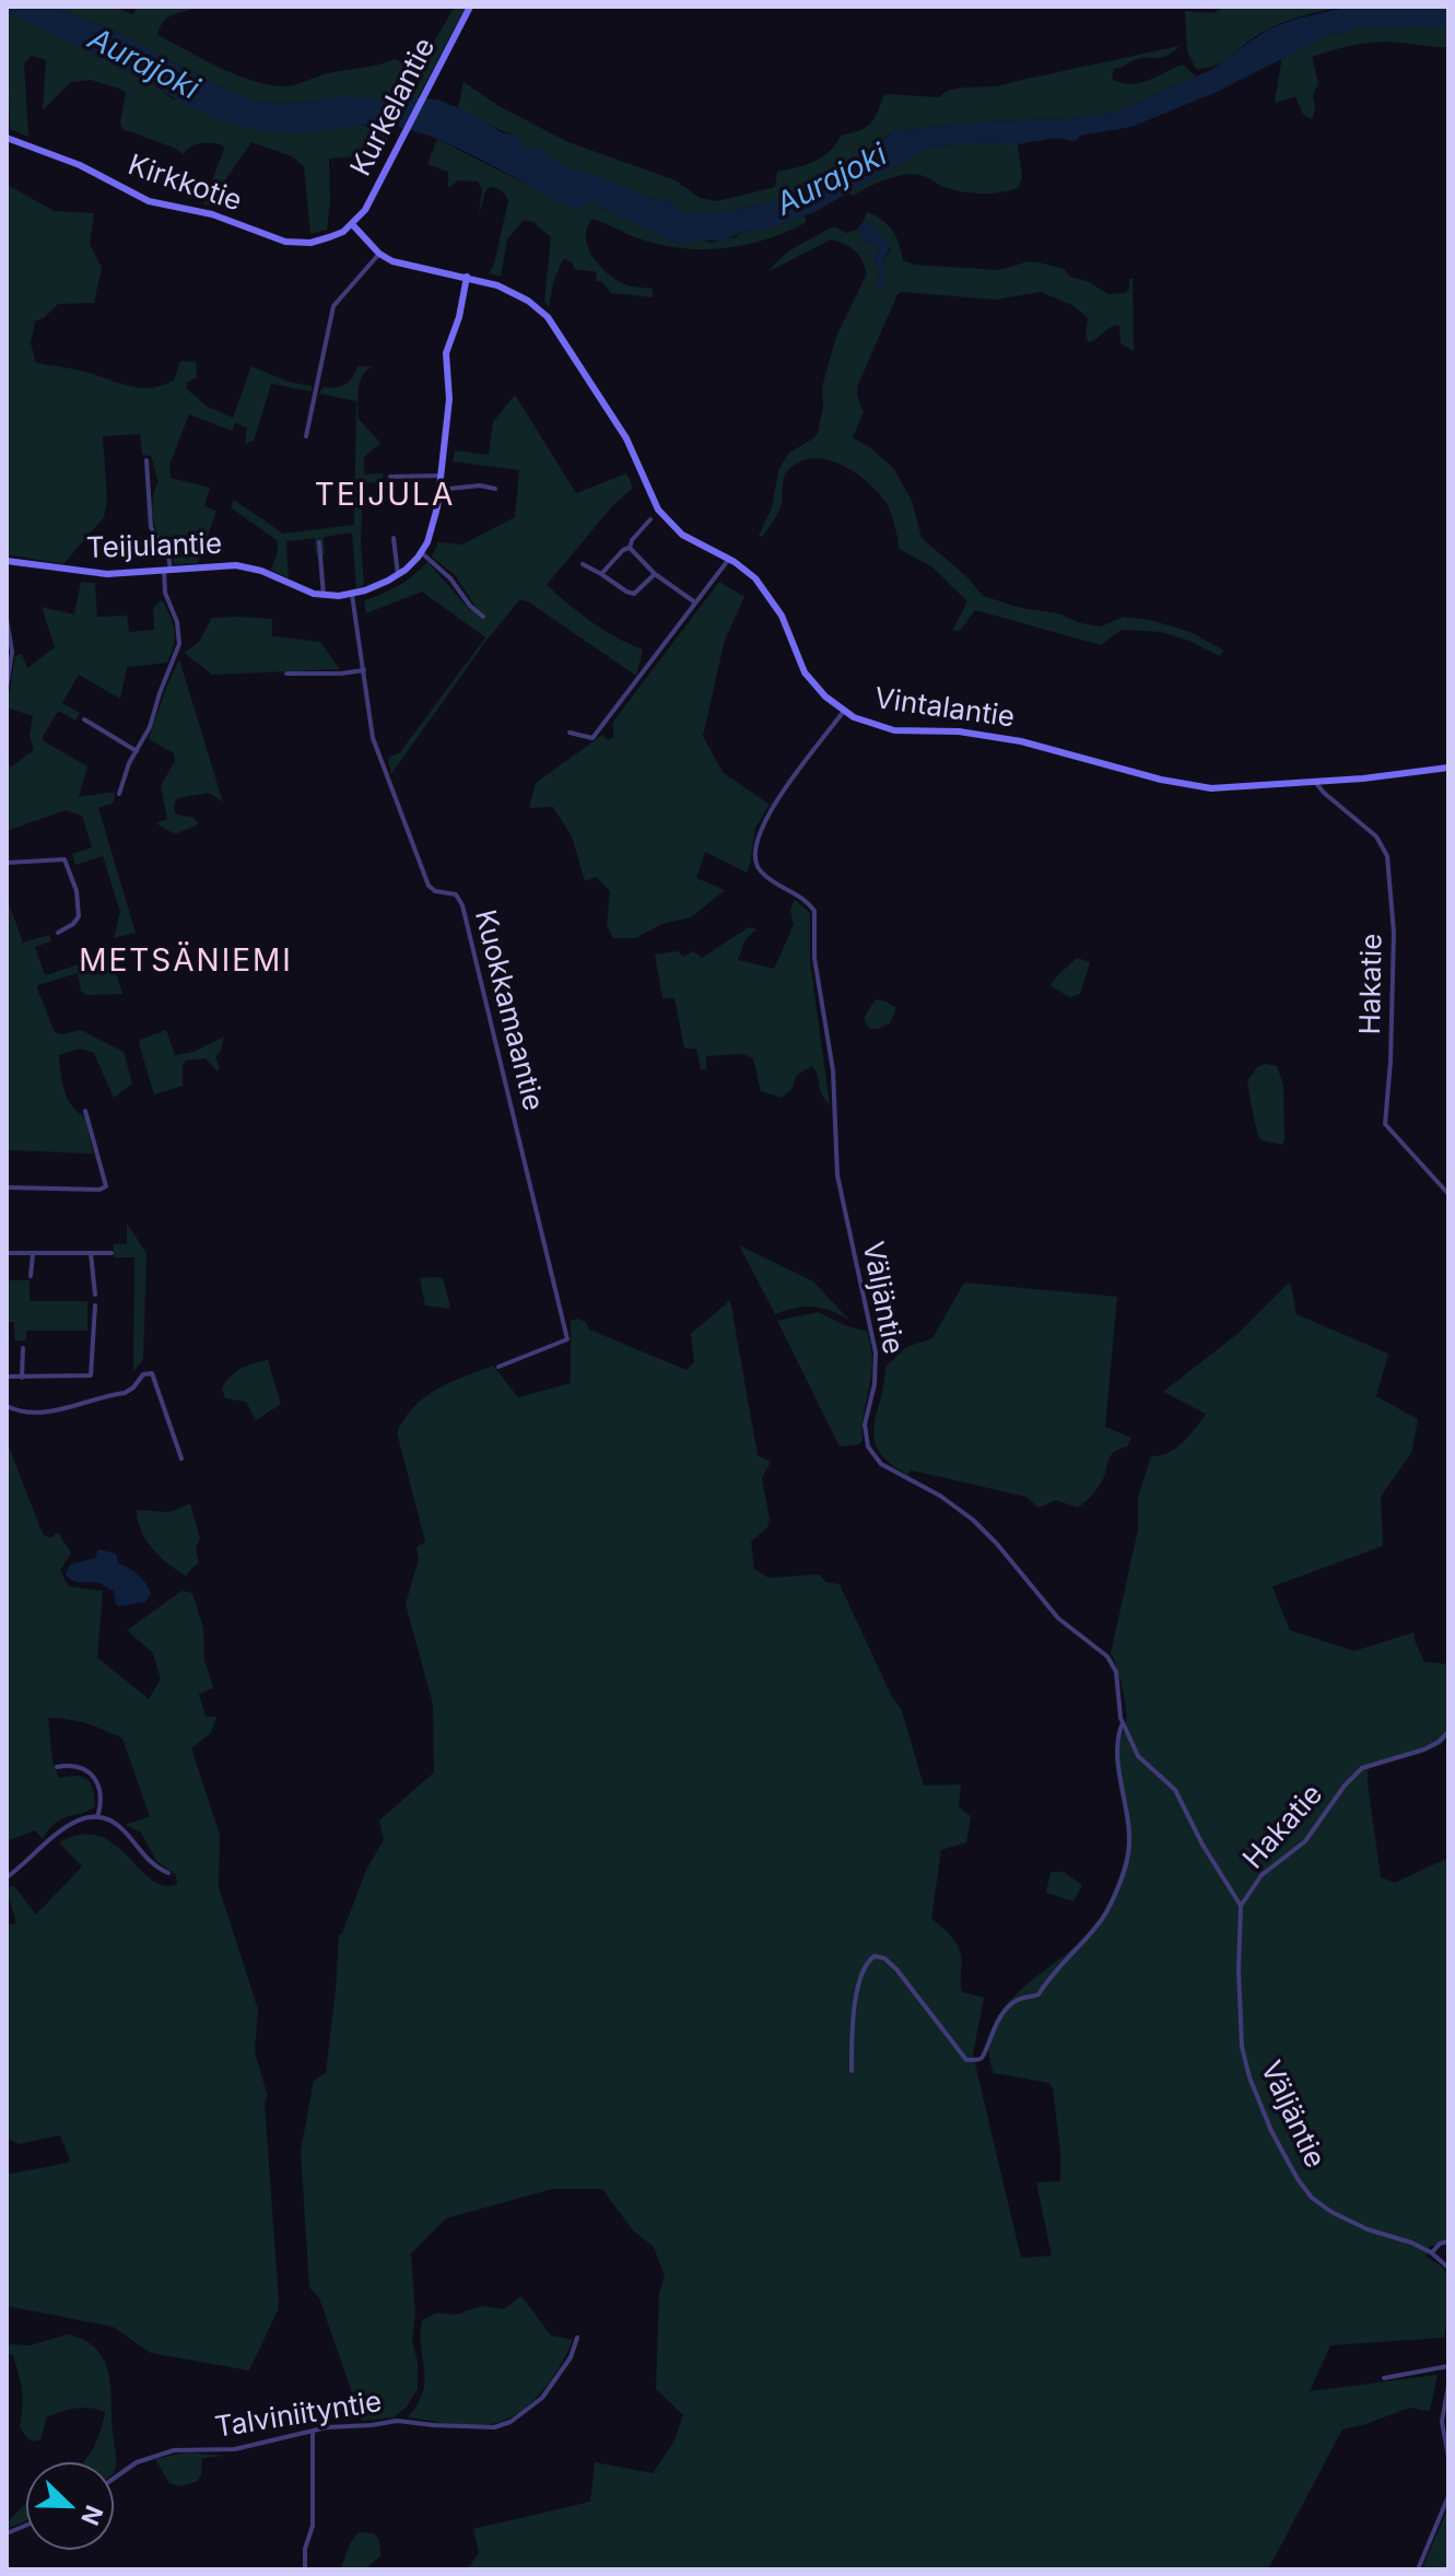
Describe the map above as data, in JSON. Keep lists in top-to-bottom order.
{
  "streets": {
    "street": [
      "Kurkelantie",
      "Kirkkotie",
      "Teijulantie",
      "Vintalantie",
      "Hakatie",
      "Kuokkamaantie",
      "Väljäntie",
      "Talviniityntie"
    ]
  },
  "crossings": [
    ["Kurkelantie", "Kirkkotie"],
    ["Kurkelantie", "Vintalantie"],
    ["Kirkkotie", "Vintalantie"],
    ["Teijulantie", "Vintalantie"],
    ["Teijulantie", "Kuokkamaantie"],
    ["Vintalantie", "Hakatie"],
    ["Vintalantie", "Väljäntie"],
    ["Hakatie", "Väljäntie"]
  ],
  "districts": ["TEIJULA", "METSÄNIEMI"],
  "water": ["Aurajoki"],
  "north": "bottom right"
}
